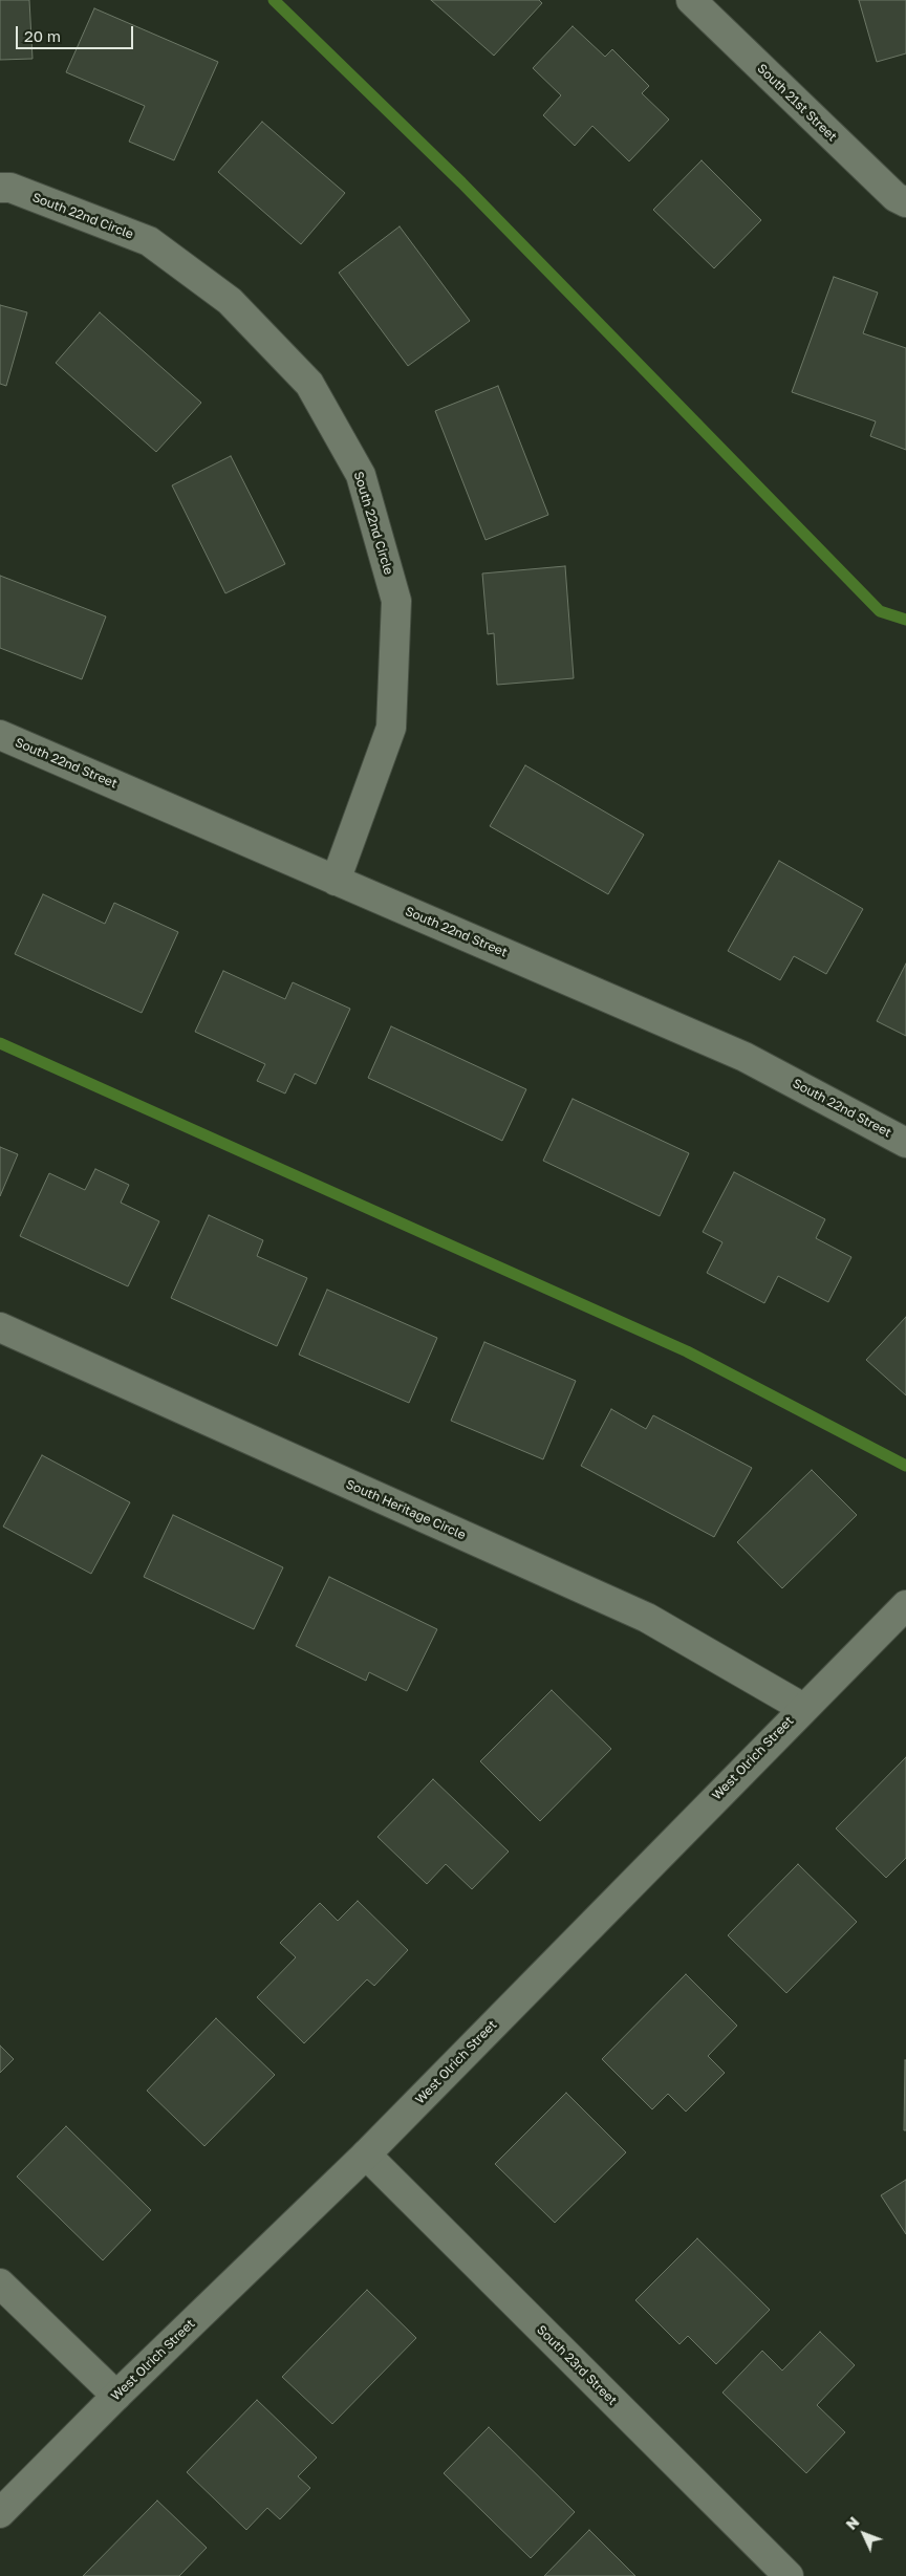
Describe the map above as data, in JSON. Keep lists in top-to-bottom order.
{
  "streets": {
    "street": [
      "South 21st Street",
      "South 22nd Circle",
      "South 22nd Street",
      "South Heritage Circle",
      "West Olrich Street",
      "South 23rd Street"
    ]
  },
  "crossings": [
    ["South 22nd Circle", "South 22nd Street"],
    ["South Heritage Circle", "West Olrich Street"],
    ["West Olrich Street", "South 23rd Street"]
  ],
  "scale_bar": "20 m",
  "north": "top left"
}
